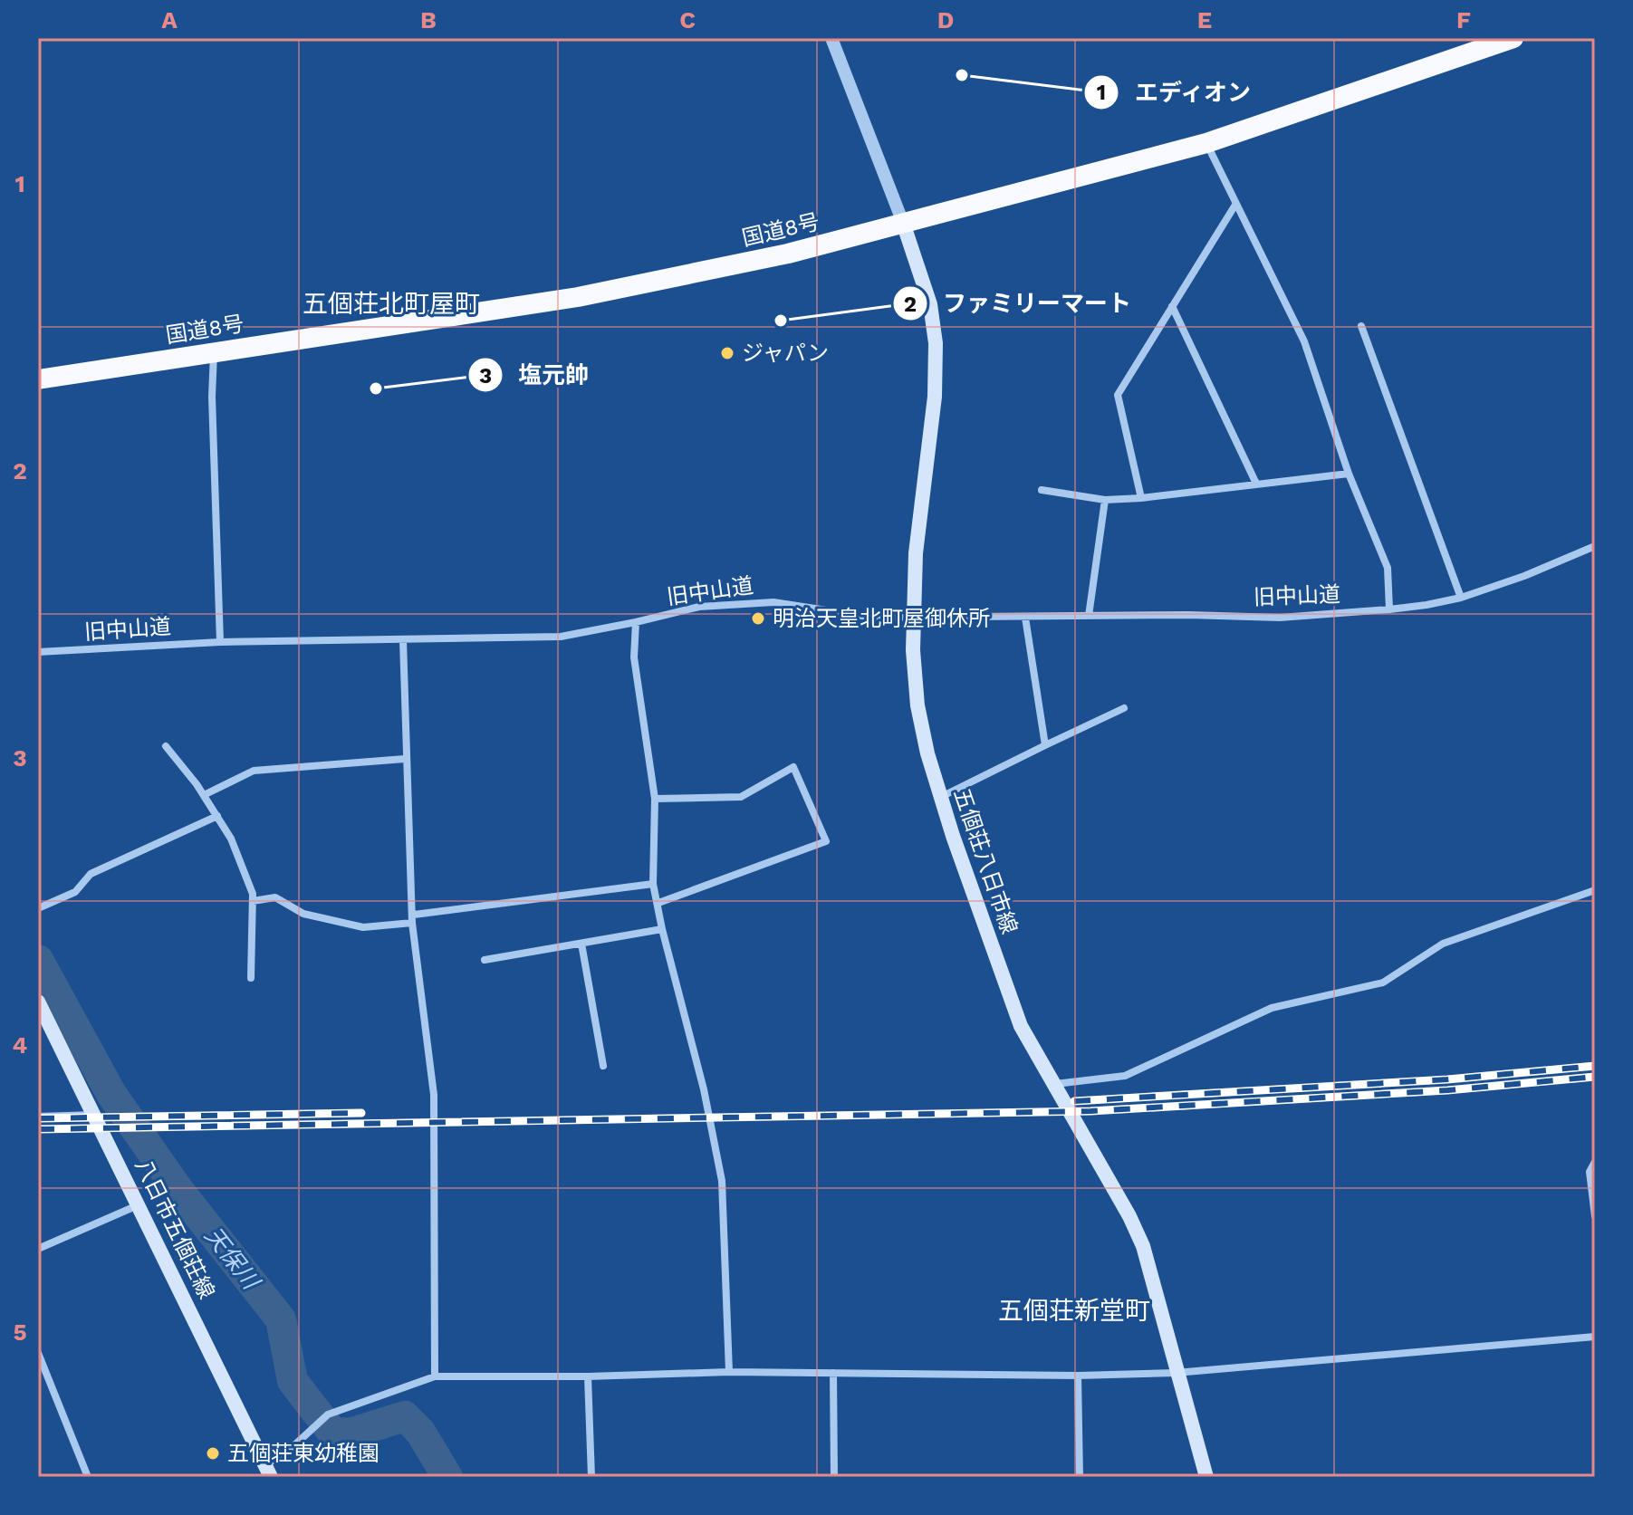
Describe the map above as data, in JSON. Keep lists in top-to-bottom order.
{
  "streets": {
    "highway": ["国道8号"],
    "main road": ["五個荘八日市線", "八日市五個荘線"],
    "street": ["旧中山道"]
  },
  "crossings": [
    ["国道8号", "五個荘八日市線"],
    ["旧中山道", "五個荘八日市線"]
  ],
  "districts": ["五個荘北町屋町", "五個荘新堂町"],
  "water": ["天保川"],
  "places": [
    "エディオン",
    "ファミリーマート",
    "ジャパン",
    "塩元帥",
    "明治天皇北町屋御休所",
    "五個荘東幼稚園"
  ],
  "grid": {
    "columns": [
      "A",
      "B",
      "C",
      "D",
      "E",
      "F"
    ],
    "rows": [
      "1",
      "2",
      "3",
      "4",
      "5"
    ]
  }
}
